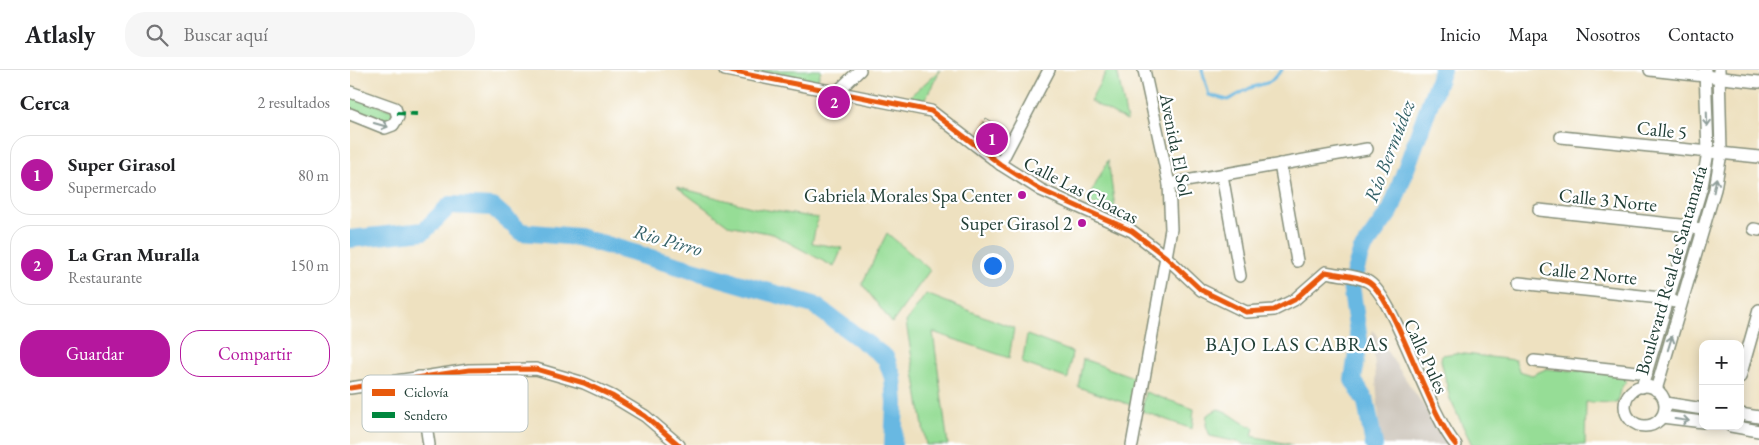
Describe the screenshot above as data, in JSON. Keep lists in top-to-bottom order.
{
  "streets": {
    "street": [
      "Calle 5",
      "Avenida El Sol",
      "Calle Las Cloacas",
      "Calle 3 Norte",
      "Boulevard Real de Santamaría",
      "Calle 2 Norte",
      "Calle Pules"
    ]
  },
  "crossings": [
    ["Calle 5", "Boulevard Real de Santamaría"],
    ["Avenida El Sol", "Calle Las Cloacas"],
    ["Calle Las Cloacas", "Calle Pules"],
    ["Calle 3 Norte", "Boulevard Real de Santamaría"],
    ["Boulevard Real de Santamaría", "Calle 2 Norte"]
  ],
  "districts": ["BAJO LAS CABRAS"],
  "water": ["Río Bermúdez", "Rio Pirro"],
  "places": ["Gabriela Morales Spa Center", "Super Girasol 2"],
  "legend": ["Ciclovía", "Sendero"],
  "page": {
    "header": "Atlasly",
    "search": "Buscar aquí",
    "nav": [
      "Inicio",
      "Mapa",
      "Nosotros",
      "Contacto"
    ],
    "heading": ["Cerca", "2 resultados"],
    "pins": ["2", "1"],
    "list": [
      {
        "mark": "1",
        "name": "Super Girasol",
        "note": "Supermercado",
        "value": "80 m"
      },
      {
        "mark": "2",
        "name": "La Gran Muralla",
        "note": "Restaurante",
        "value": "150 m"
      }
    ],
    "buttons": ["Guardar", "Compartir"],
    "map_buttons": ["+", "−"]
  }
}
